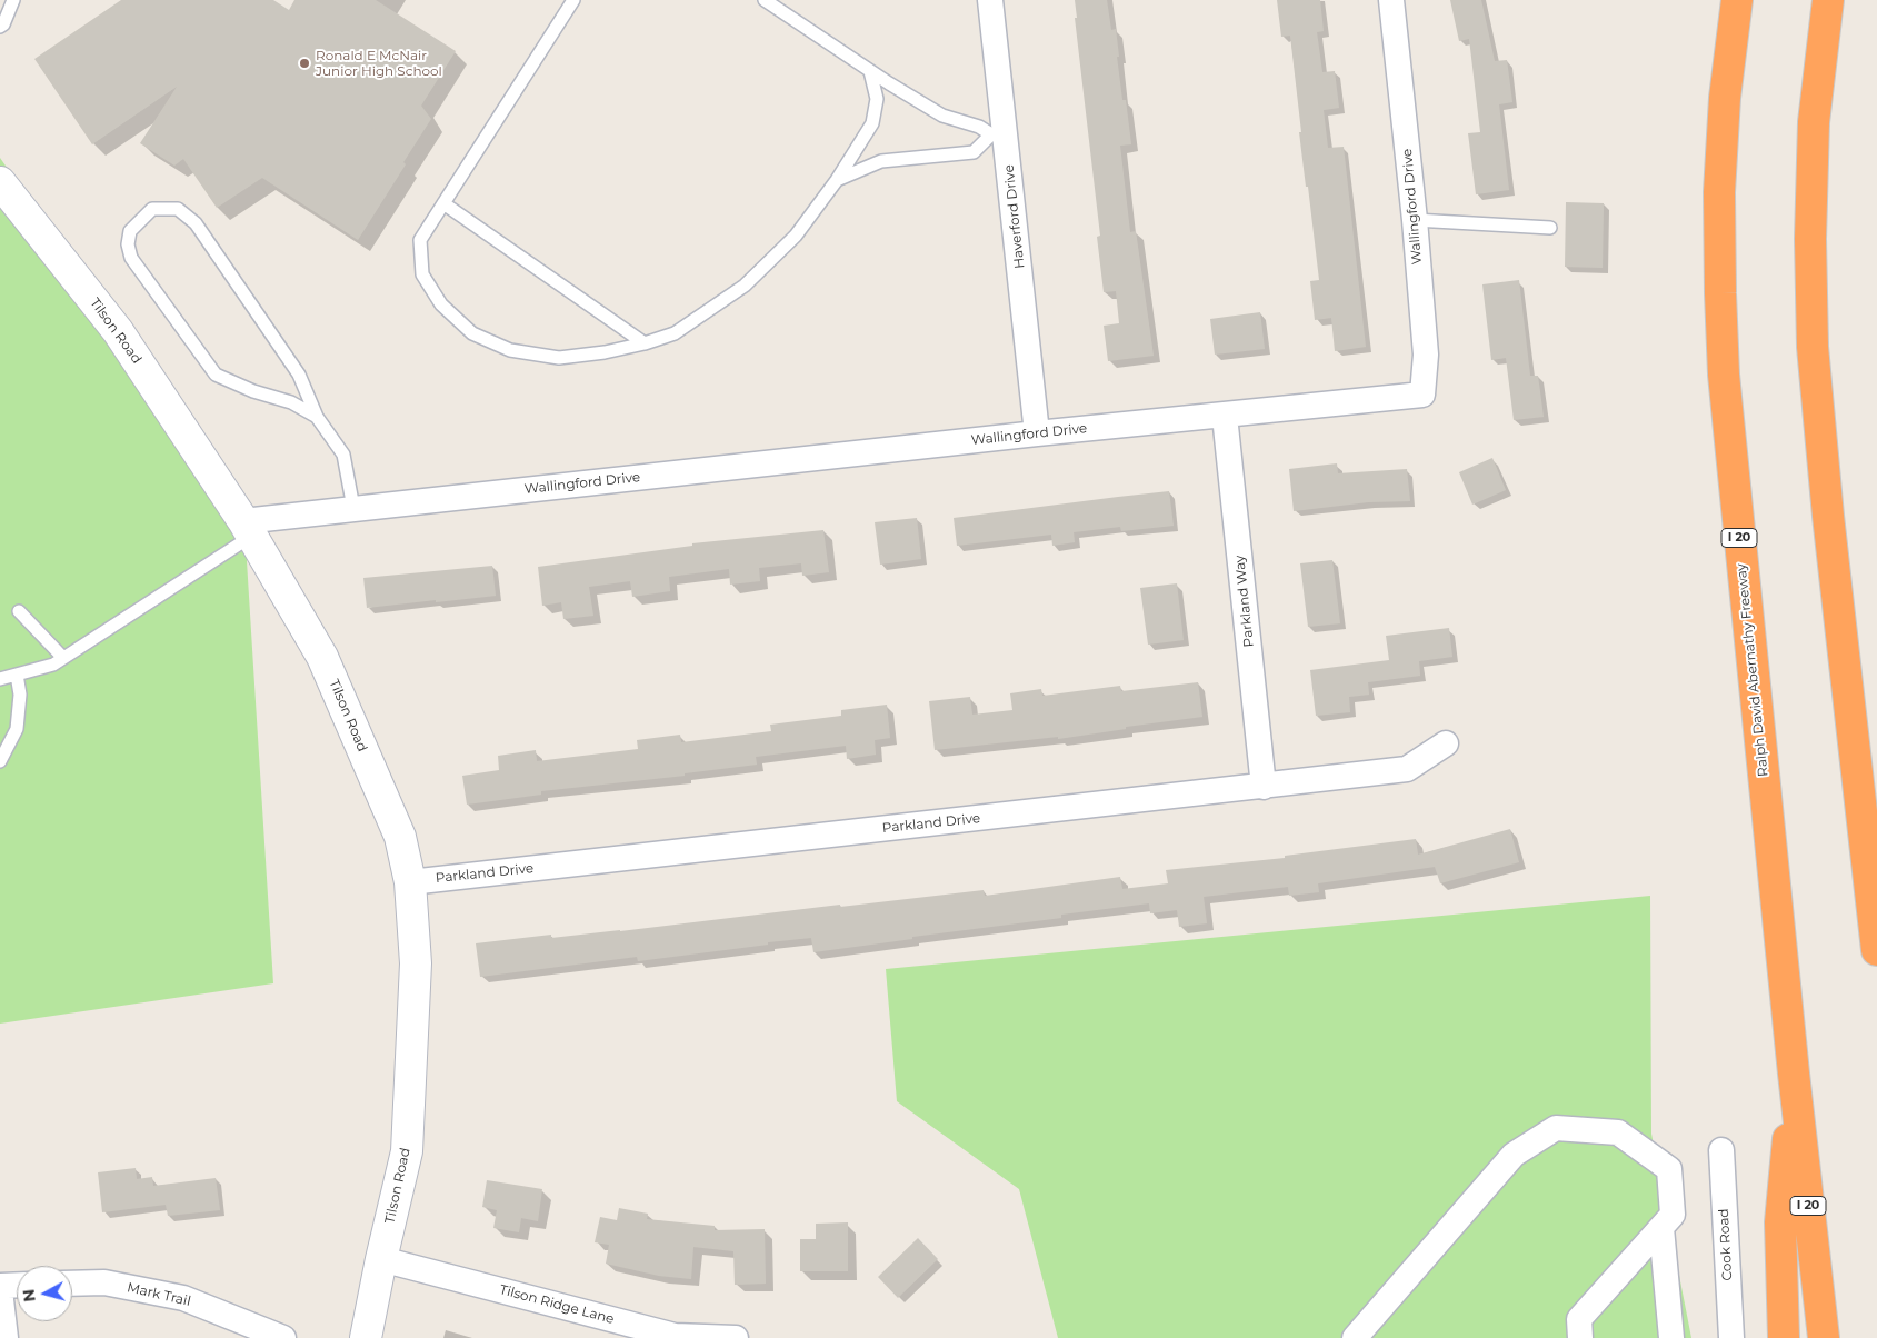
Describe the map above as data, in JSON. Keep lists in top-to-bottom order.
{
  "streets": {
    "highway": ["I 20", "Ralph David Abernathy Freeway"],
    "street": [
      "Wallingford Drive",
      "Haverford Drive",
      "Tilson Road",
      "Parkland Way",
      "Parkland Drive",
      "Cook Road",
      "Mark Trail",
      "Tilson Ridge Lane"
    ]
  },
  "crossings": [
    ["Wallingford Drive", "Haverford Drive"],
    ["Wallingford Drive", "Tilson Road"],
    ["Wallingford Drive", "Parkland Way"],
    ["Tilson Road", "Parkland Drive"],
    ["Tilson Road", "Tilson Ridge Lane"],
    ["Parkland Way", "Parkland Drive"]
  ],
  "places": ["Ronald E McNair Junior High School"],
  "north": "left"
}
